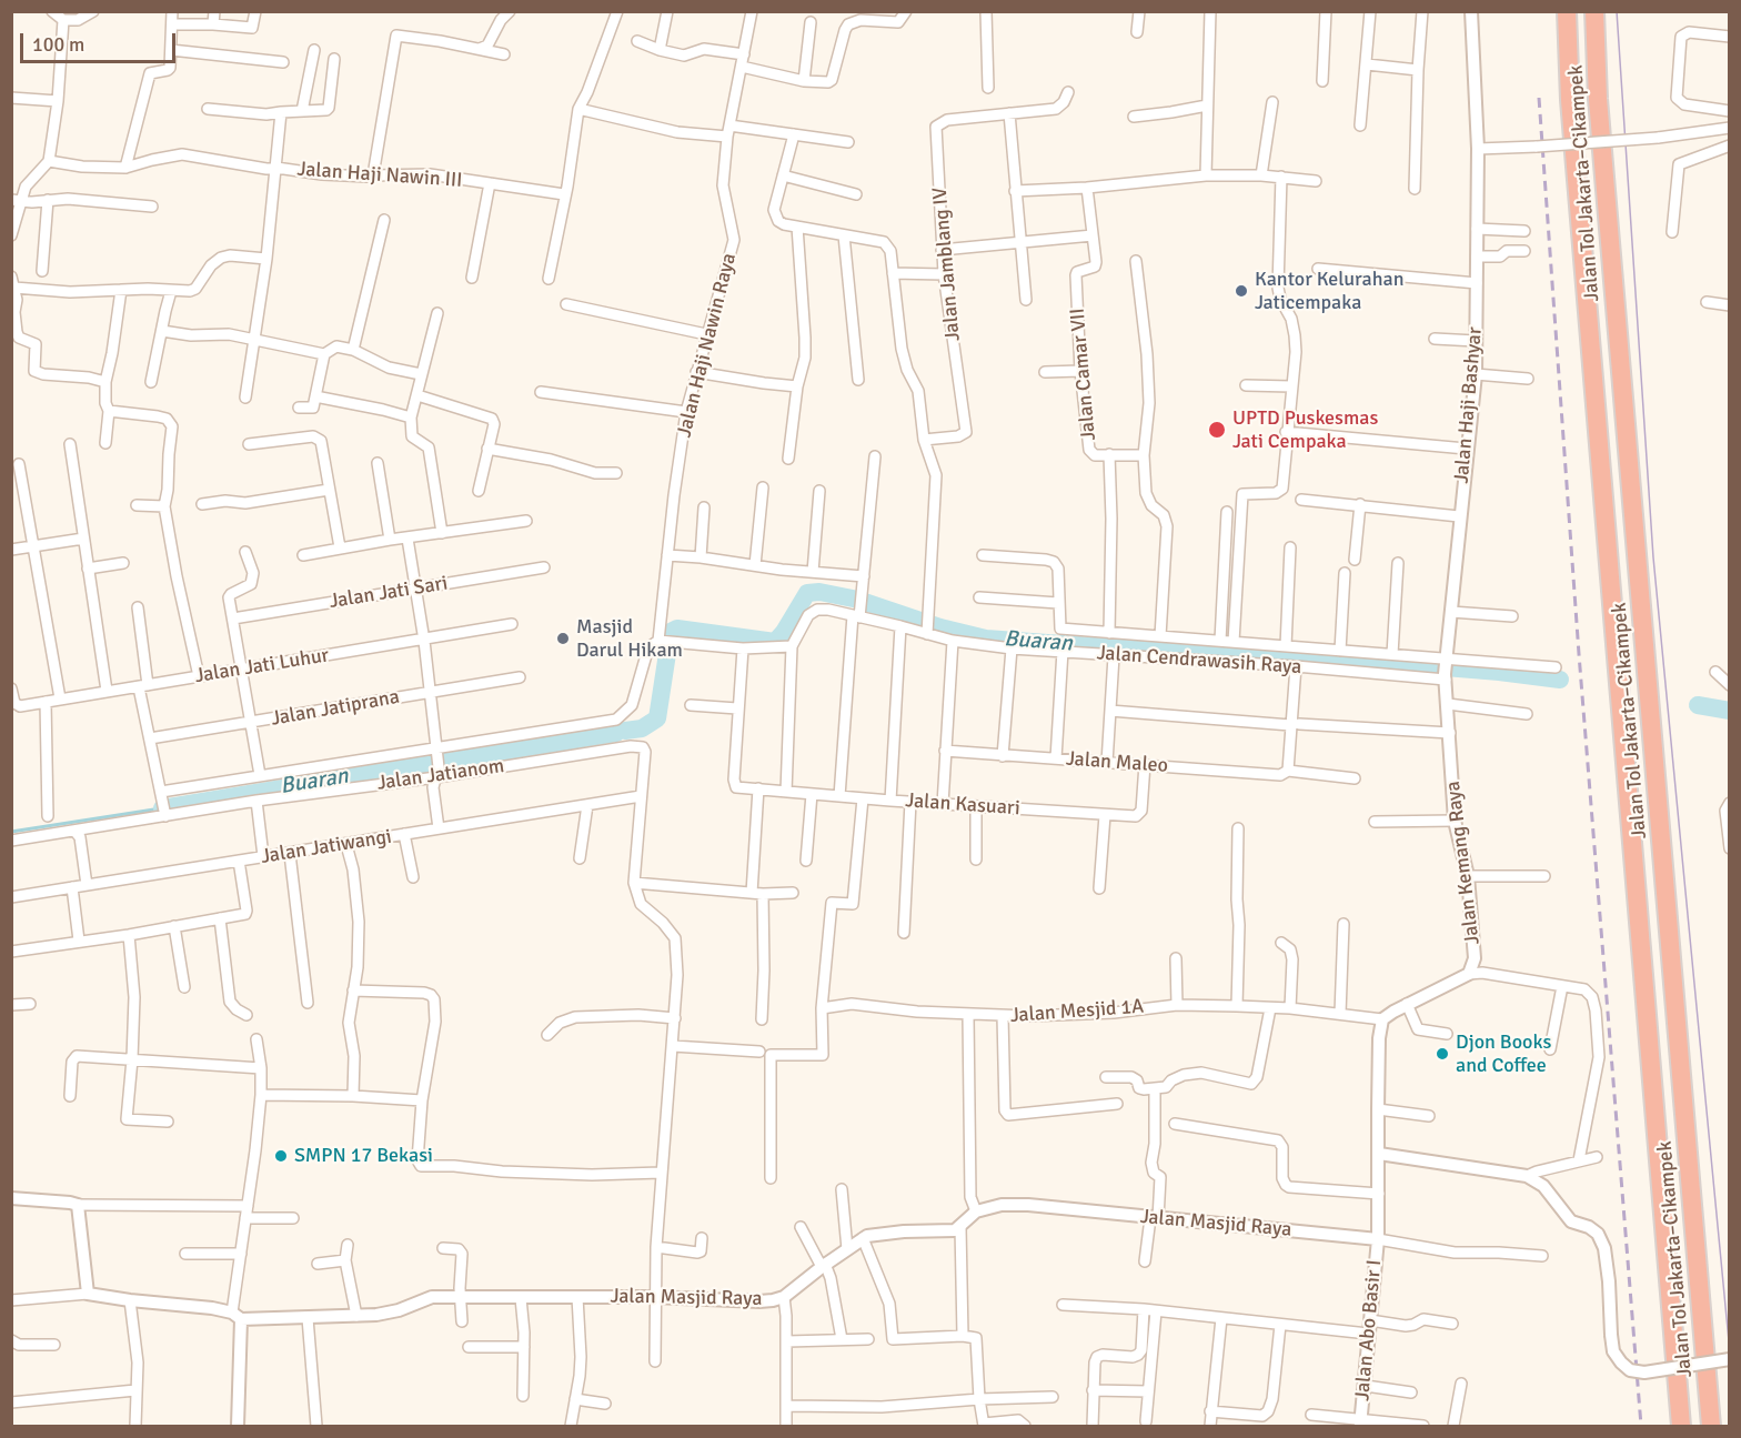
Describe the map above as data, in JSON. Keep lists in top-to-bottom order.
{
  "streets": {
    "highway": ["Jalan Tol Jakarta–Cikampek"],
    "street": [
      "Jalan Haji Nawin III",
      "Jalan Jamblang IV",
      "Jalan Haji Nawin Raya",
      "Jalan Camar VII",
      "Jalan Haji Bashyar",
      "Jalan Jati Sari",
      "Jalan Cendrawasih Raya",
      "Jalan Jati Luhur",
      "Jalan Jatiprana",
      "Jalan Maleo",
      "Jalan Jatianom",
      "Jalan Kasuari",
      "Jalan Jatiwangi",
      "Jalan Kemang Raya",
      "Jalan Mesjid 1A",
      "Jalan Masjid Raya",
      "Jalan Abo Basir I"
    ]
  },
  "crossings": [
    ["Jalan Haji Bashyar", "Jalan Cendrawasih Raya"],
    ["Jalan Haji Bashyar", "Jalan Kemang Raya"],
    ["Jalan Cendrawasih Raya", "Jalan Kemang Raya"],
    ["Jalan Maleo", "Jalan Kasuari"],
    ["Jalan Jatianom", "Jalan Jatiwangi"],
    ["Jalan Kemang Raya", "Jalan Mesjid 1A"],
    ["Jalan Masjid Raya", "Jalan Abo Basir I"]
  ],
  "water": ["Buaran"],
  "places": [
    "Kantor Kelurahan Jaticempaka",
    "UPTD Puskesmas Jati Cempaka",
    "Masjid Darul Hikam",
    "Djon Books and Coffee",
    "SMPN 17 Bekasi"
  ],
  "scale_bar": "100 m"
}
